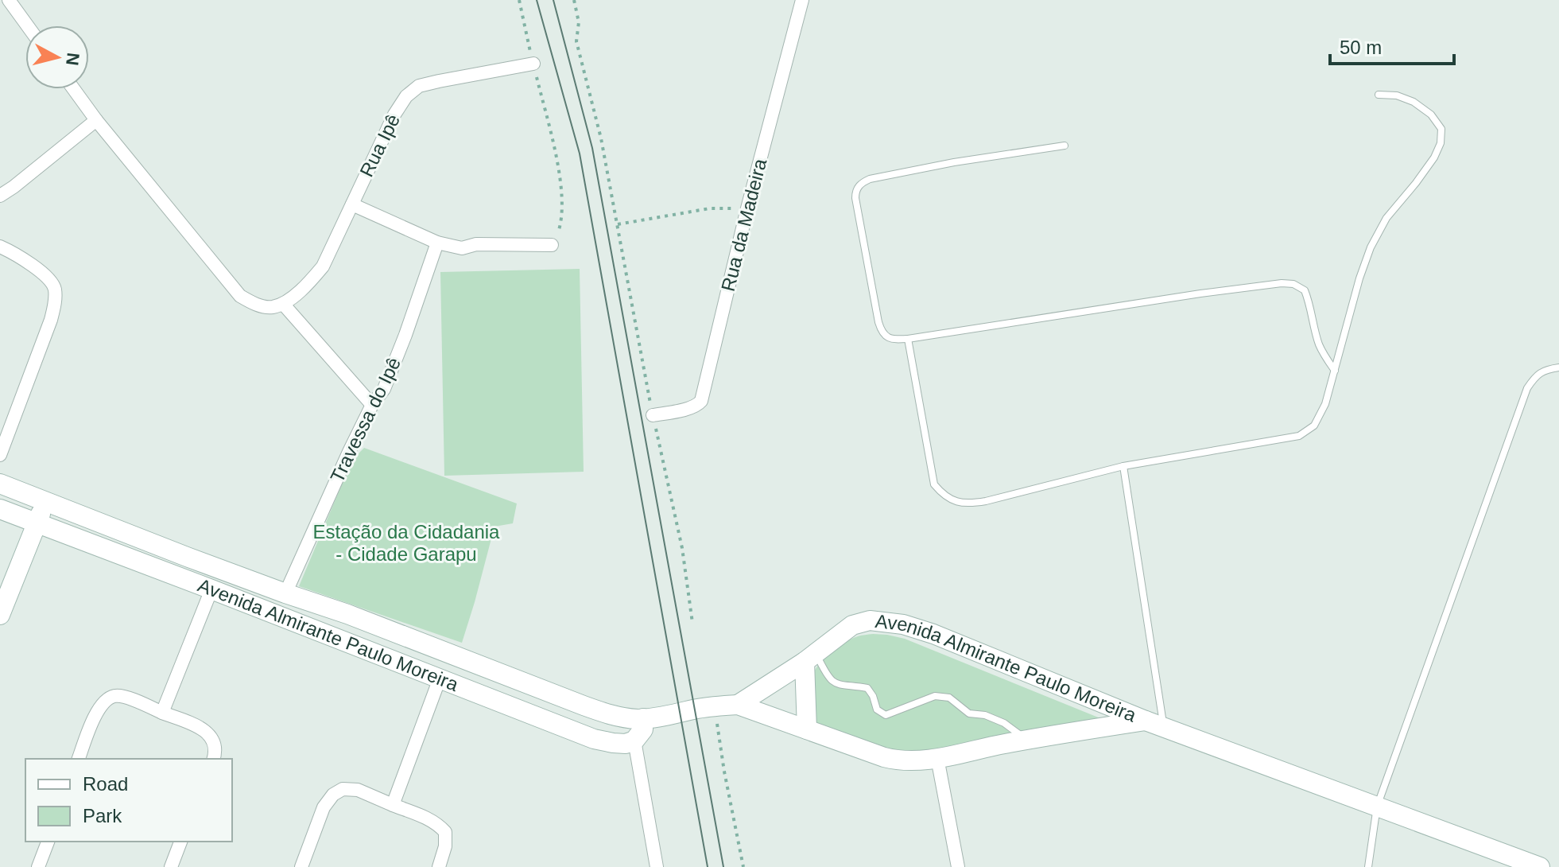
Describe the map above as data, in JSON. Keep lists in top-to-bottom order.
{
  "streets": {
    "main road": ["Avenida Almirante Paulo Moreira"],
    "street": ["Rua Ipê", "Rua da Madeira", "Travessa do Ipê"]
  },
  "crossings": [
    ["Travessa do Ipê", "Avenida Almirante Paulo Moreira"]
  ],
  "parks": ["Estação da Cidadania - Cidade Garapu"],
  "legend": ["Road", "Park"],
  "scale_bar": "50 m",
  "north": "right"
}
